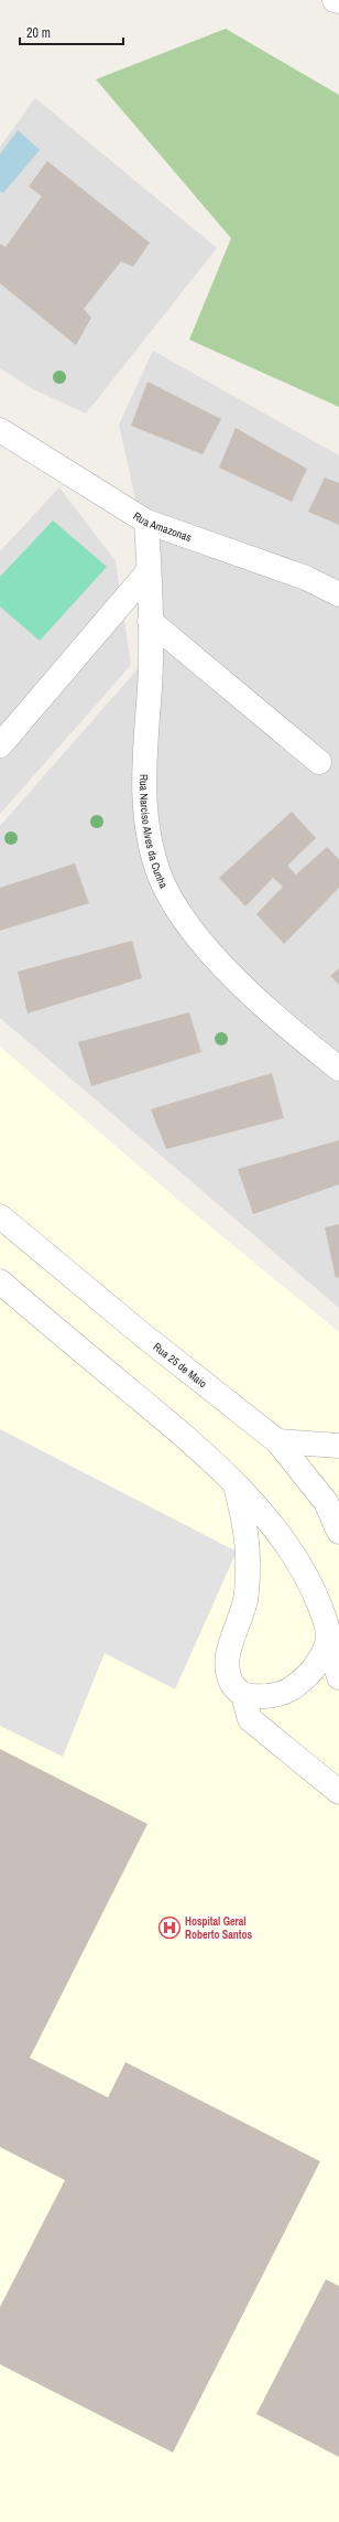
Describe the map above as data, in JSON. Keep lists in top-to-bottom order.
{
  "streets": {
    "street": ["Rua Amazonas", "Rua Narciso Alves da Cunha", "Rua 25 de Maio"]
  },
  "crossings": [
    ["Rua Amazonas", "Rua Narciso Alves da Cunha"]
  ],
  "places": {
    "hospital": ["Hospital Geral Roberto Santos"]
  },
  "scale_bar": "20 m"
}
